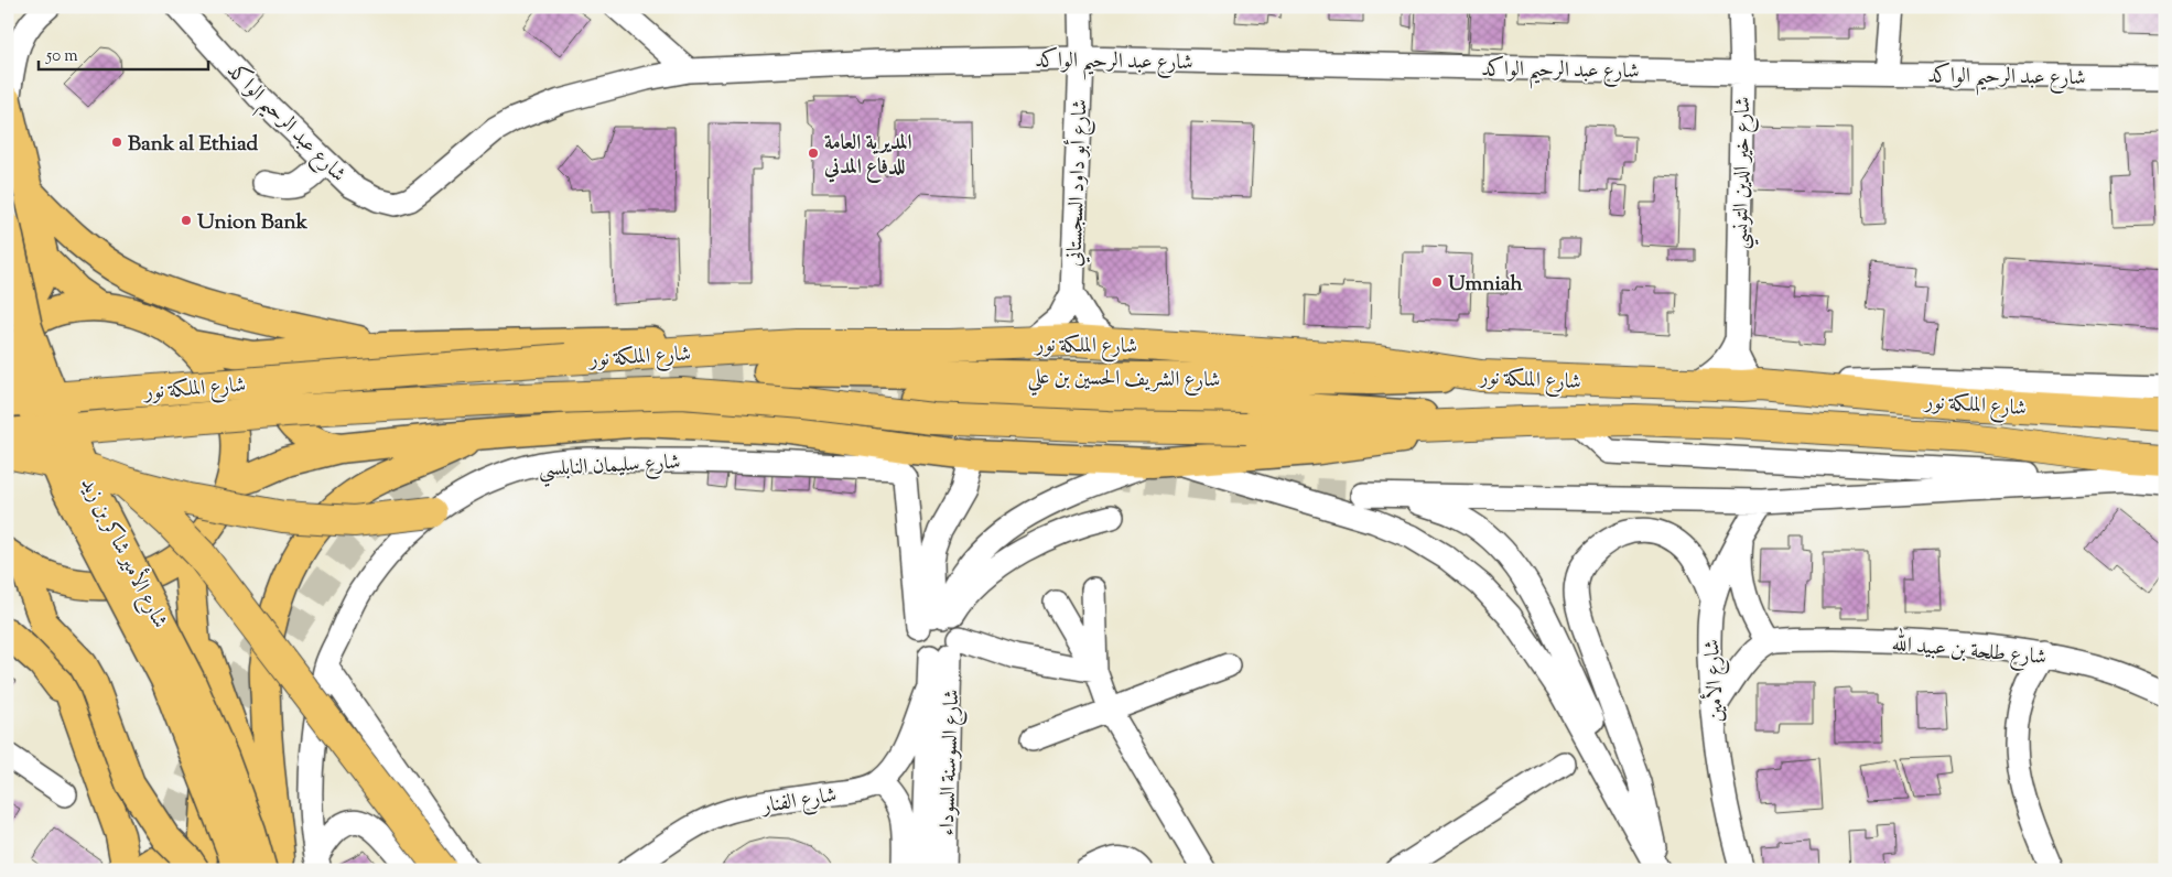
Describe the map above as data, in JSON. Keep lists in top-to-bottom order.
{
  "streets": {
    "highway": ["شارع الملكة نور"],
    "main road": ["شارع الشريف الحسين بن علي", "شارع الأمير شاكر بن زيد"],
    "street": [
      "شارع عبد الرحيم الواكد",
      "شارع خير الدين التونسي",
      "شارع أبو داود السجستاني",
      "شارع سليمان النابلسي",
      "شارع طلحة بن عبيد الله",
      "شارع الأمين",
      "شارع السوسنة السوداء",
      "شارع الفنار"
    ]
  },
  "crossings": [
    ["شارع عبد الرحيم الواكد", "شارع خير الدين التونسي"],
    ["شارع عبد الرحيم الواكد", "شارع أبو داود السجستاني"],
    ["شارع خير الدين التونسي", "شارع الملكة نور"],
    ["شارع الملكة نور", "شارع الشريف الحسين بن علي"],
    ["شارع سليمان النابلسي", "شارع السوسنة السوداء"]
  ],
  "places": [
    "Bank al Ethiad",
    "المديرية العامة للدفاع المدني",
    "Union Bank",
    "Umniah"
  ],
  "scale_bar": "50 m"
}
